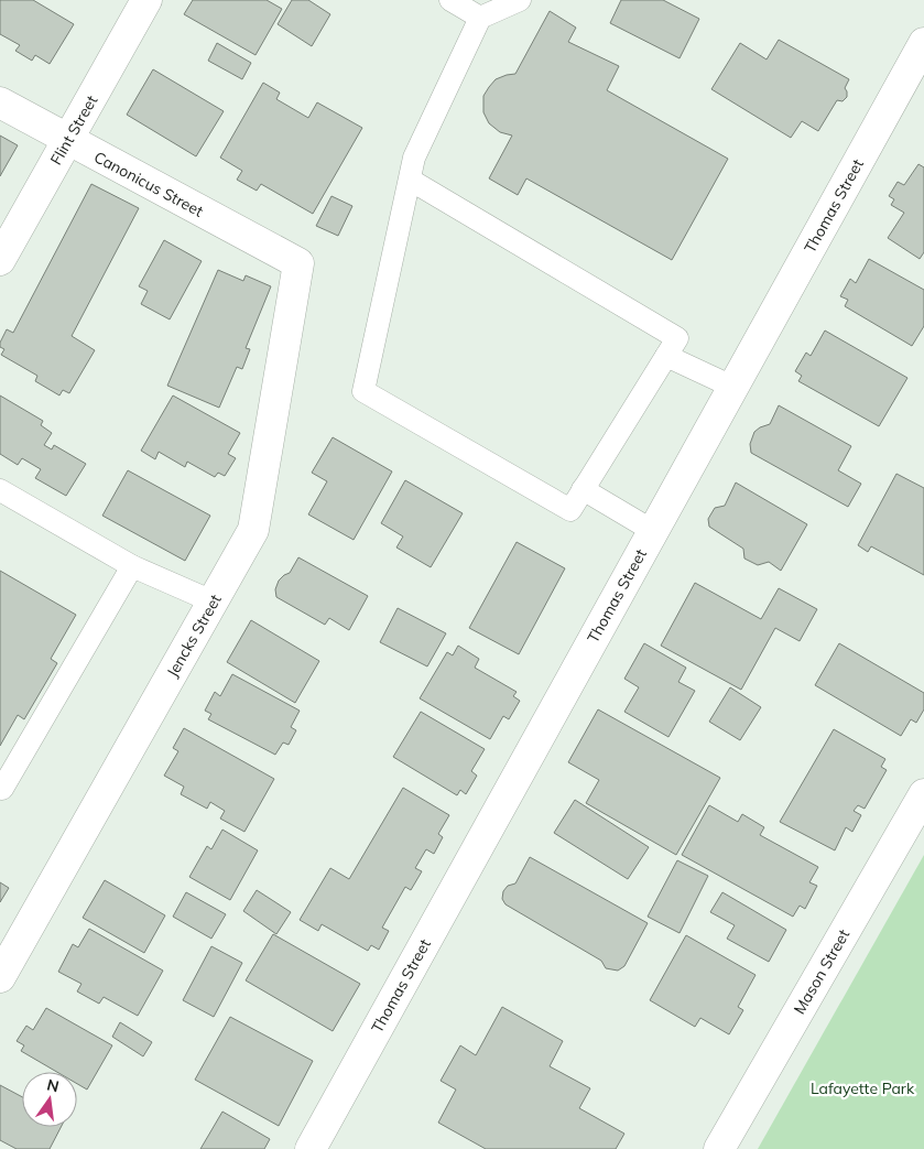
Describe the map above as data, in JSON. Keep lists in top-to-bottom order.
{
  "streets": {
    "street": [
      "Flint Street",
      "Canonicus Street",
      "Thomas Street",
      "Jencks Street",
      "Mason Street"
    ]
  },
  "crossings": [
    ["Flint Street", "Canonicus Street"],
    ["Canonicus Street", "Jencks Street"]
  ],
  "parks": ["Lafayette Park"],
  "north": "top"
}
